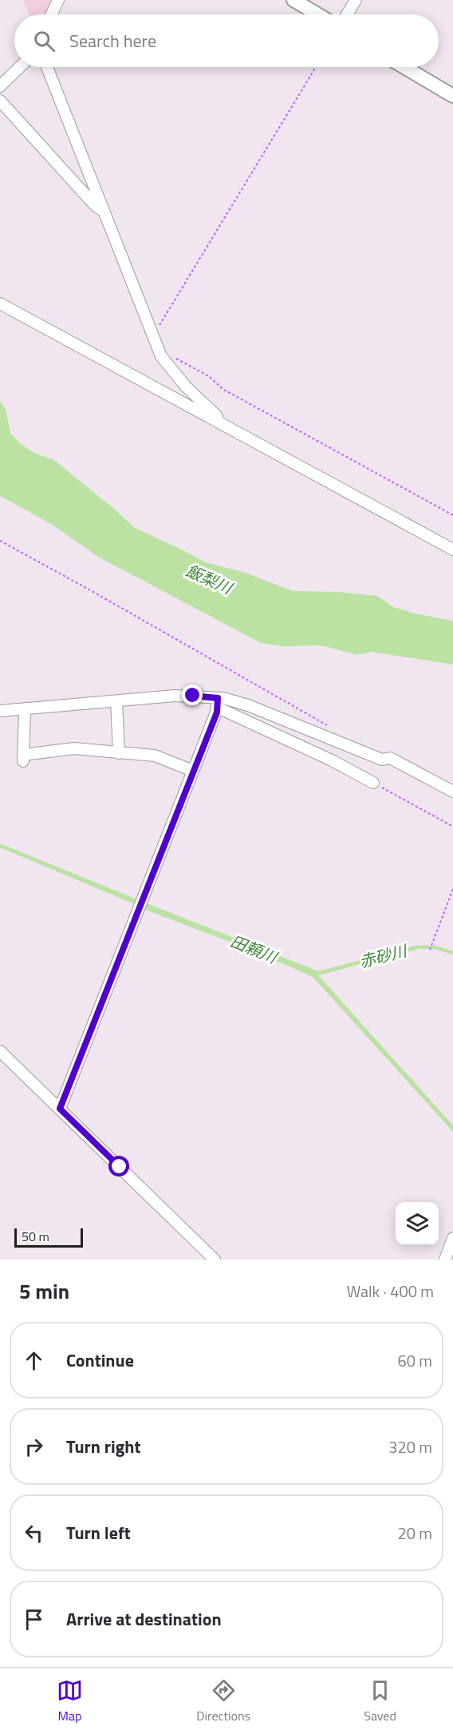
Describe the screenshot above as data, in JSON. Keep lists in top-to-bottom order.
{
  "water": ["飯梨川", "田頼川", "赤砂川"],
  "scale_bar": "50 m",
  "page": {
    "search": "Search here",
    "scale": "50 m",
    "heading": ["5 min", "Walk · 400 m"],
    "list": [
      ["Continue", "60 m"],
      ["Turn right", "320 m"],
      ["Turn left", "20 m"],
      "Arrive at destination"
    ],
    "nav": ["Map", "Directions", "Saved"]
  }
}
